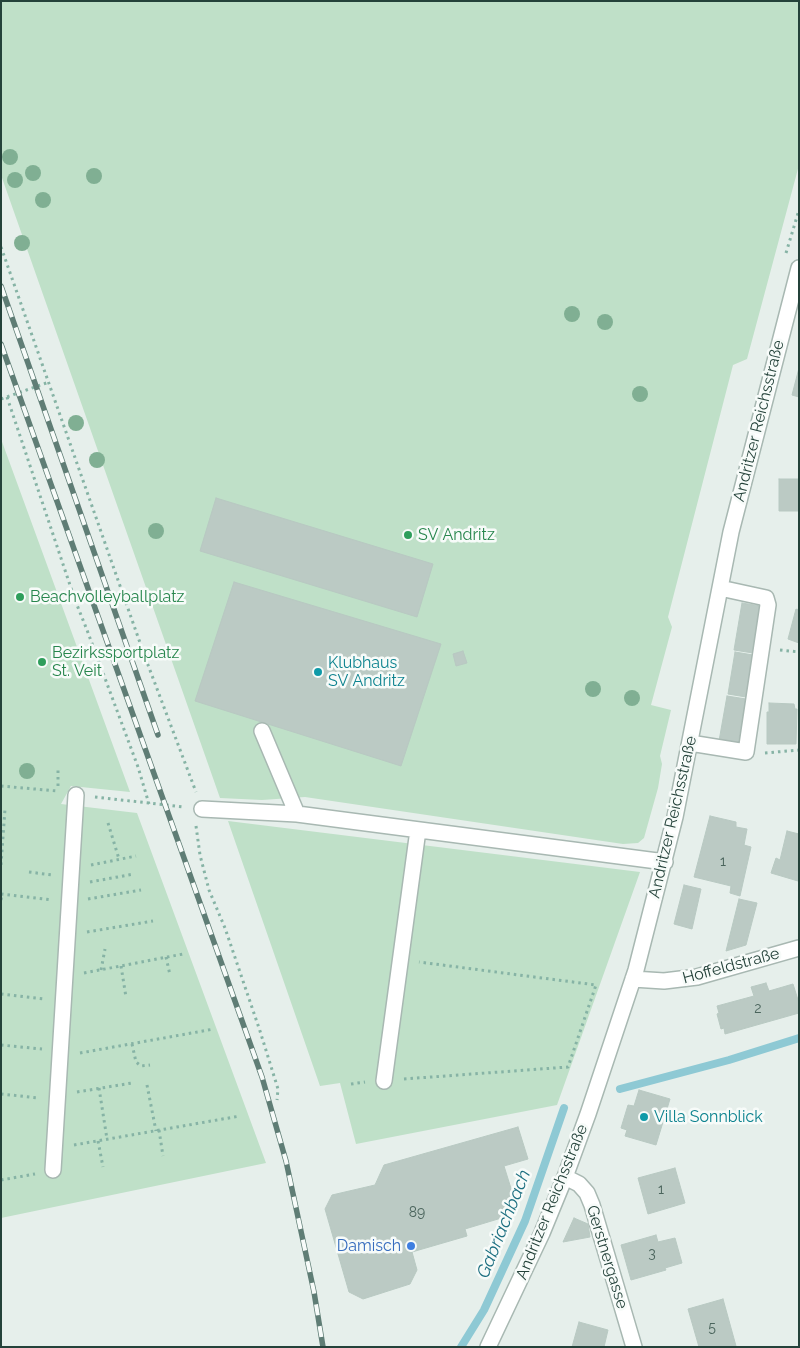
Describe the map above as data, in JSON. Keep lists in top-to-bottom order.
{
  "streets": {
    "street": ["Andritzer Reichsstraße", "Hoffeldstraße", "Gerstnergasse"]
  },
  "crossings": [
    ["Andritzer Reichsstraße", "Hoffeldstraße"],
    ["Andritzer Reichsstraße", "Gerstnergasse"]
  ],
  "water": ["Gabriachbach"],
  "places": [
    "SV Andritz",
    "Beachvolleyballplatz",
    "Bezirkssportplatz St. Veit",
    "Klubhaus SV Andritz",
    "Villa Sonnblick",
    "Damisch"
  ],
  "house_numbers": [
    "1",
    "2",
    "1",
    "89",
    "3",
    "5"
  ]
}
